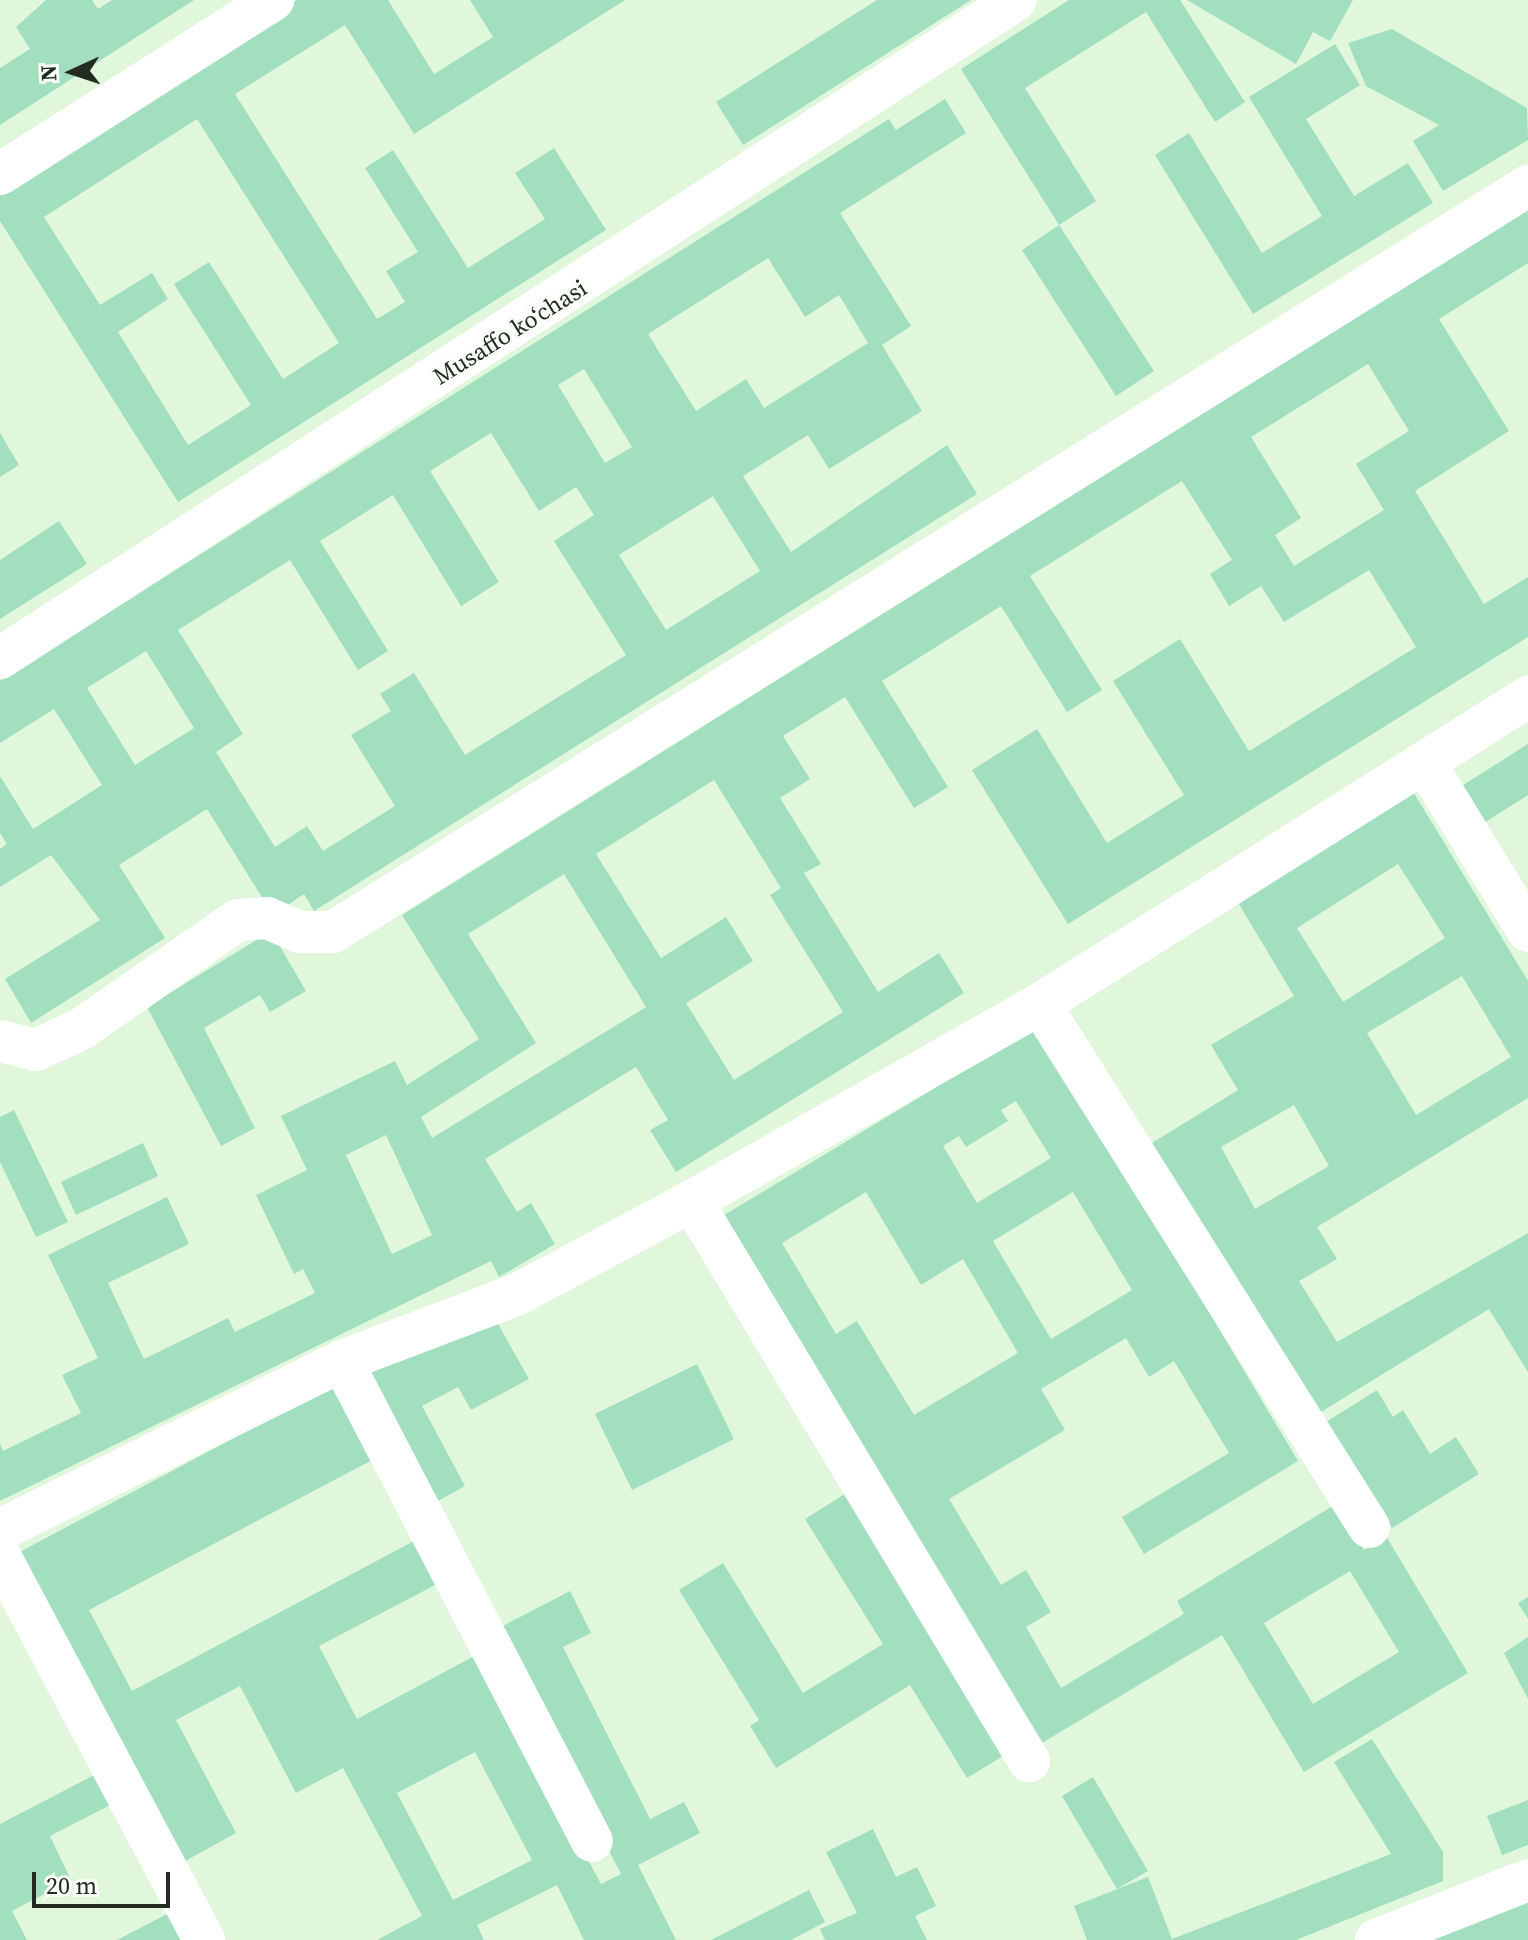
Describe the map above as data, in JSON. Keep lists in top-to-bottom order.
{
  "streets": {
    "street": ["Musaffo koʻchasi"]
  },
  "scale_bar": "20 m",
  "north": "left"
}
